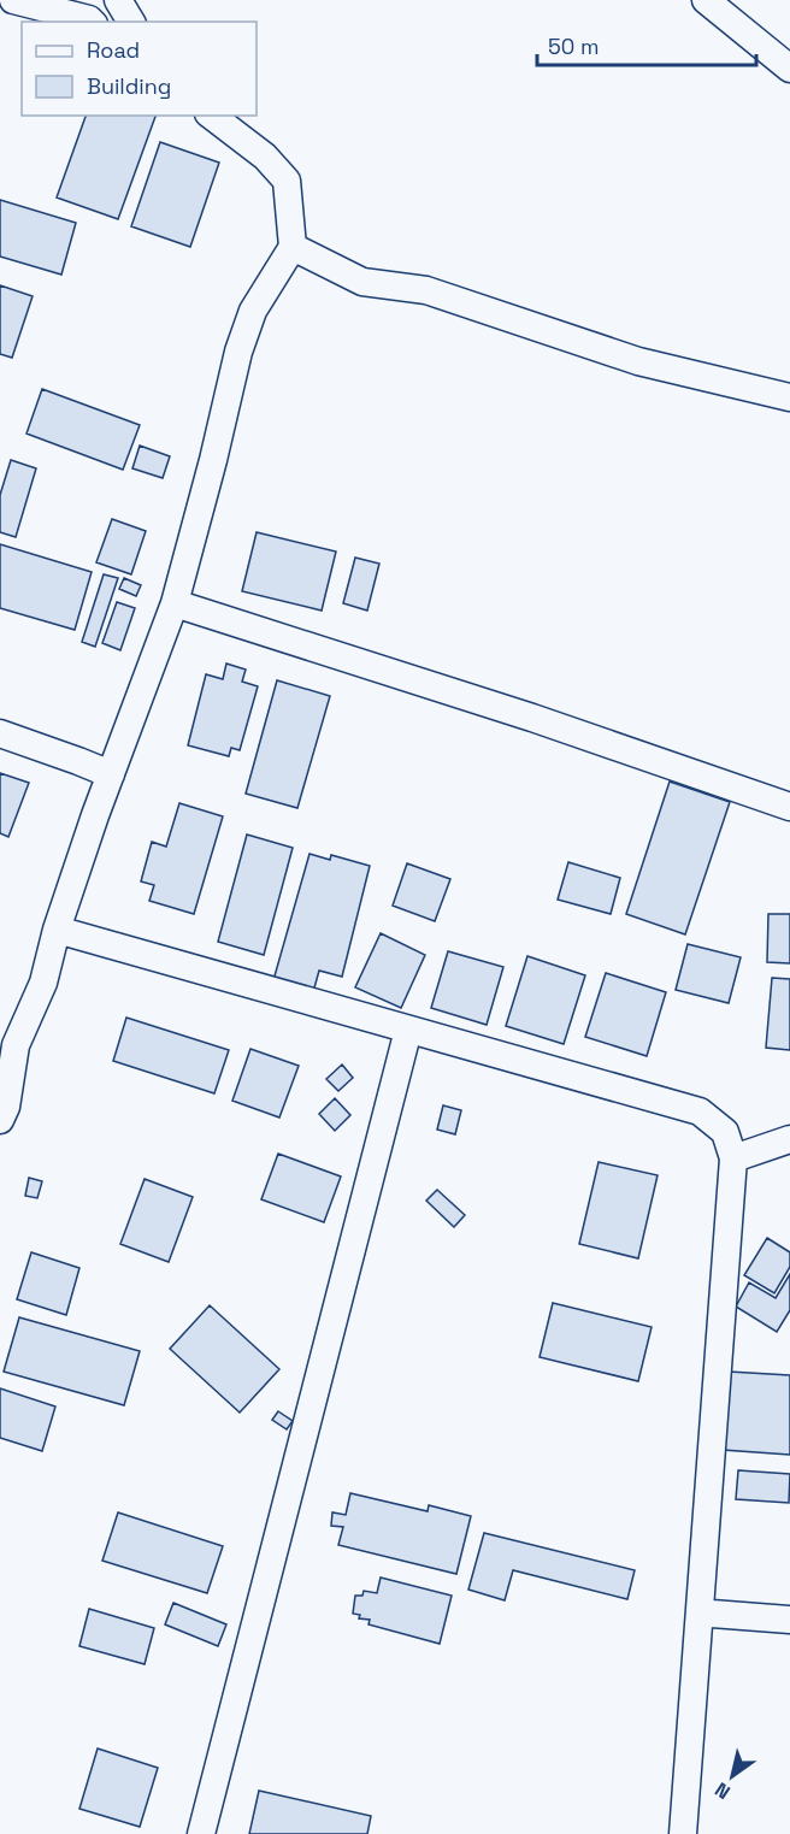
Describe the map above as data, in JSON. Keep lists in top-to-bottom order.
{
  "legend": ["Road", "Building"],
  "scale_bar": "50 m",
  "north": "bottom left"
}
